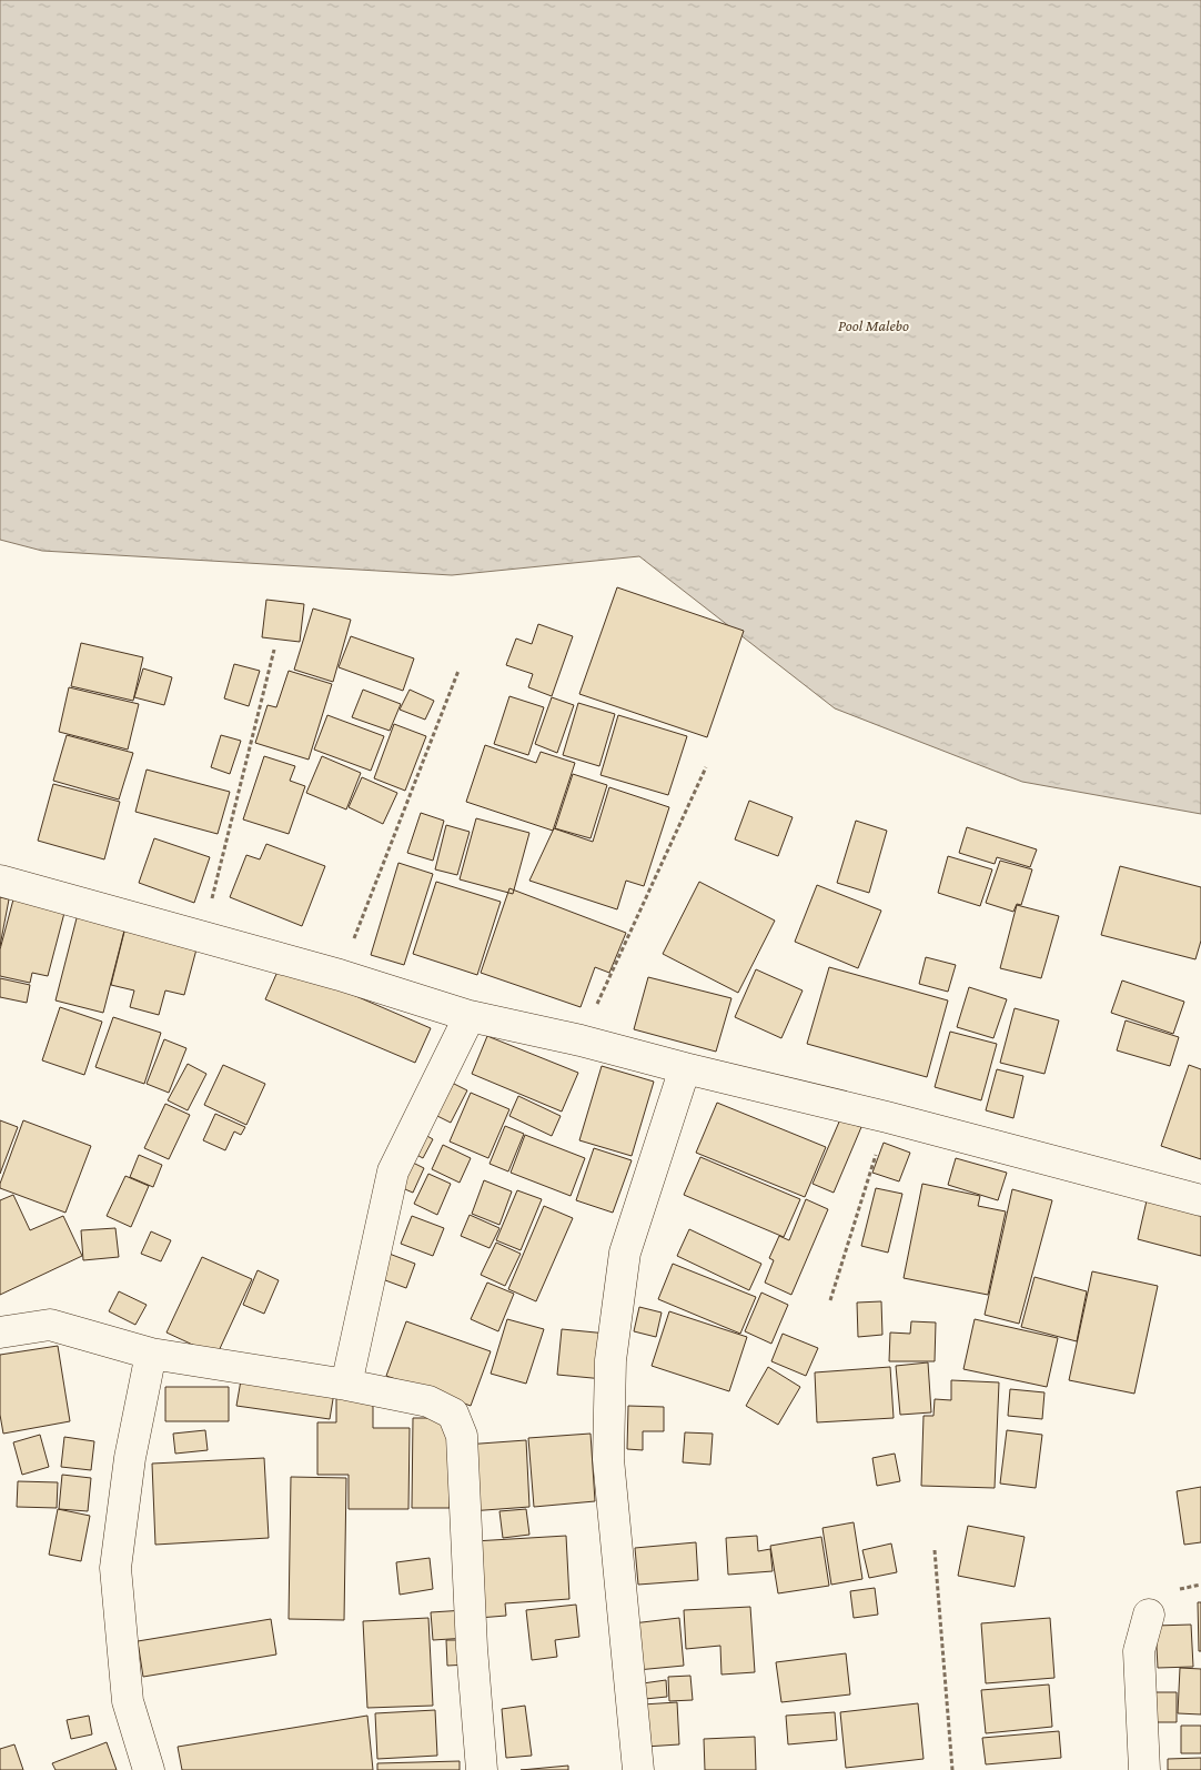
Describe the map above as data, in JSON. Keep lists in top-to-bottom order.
{
  "water": ["Pool Malebo"]
}
